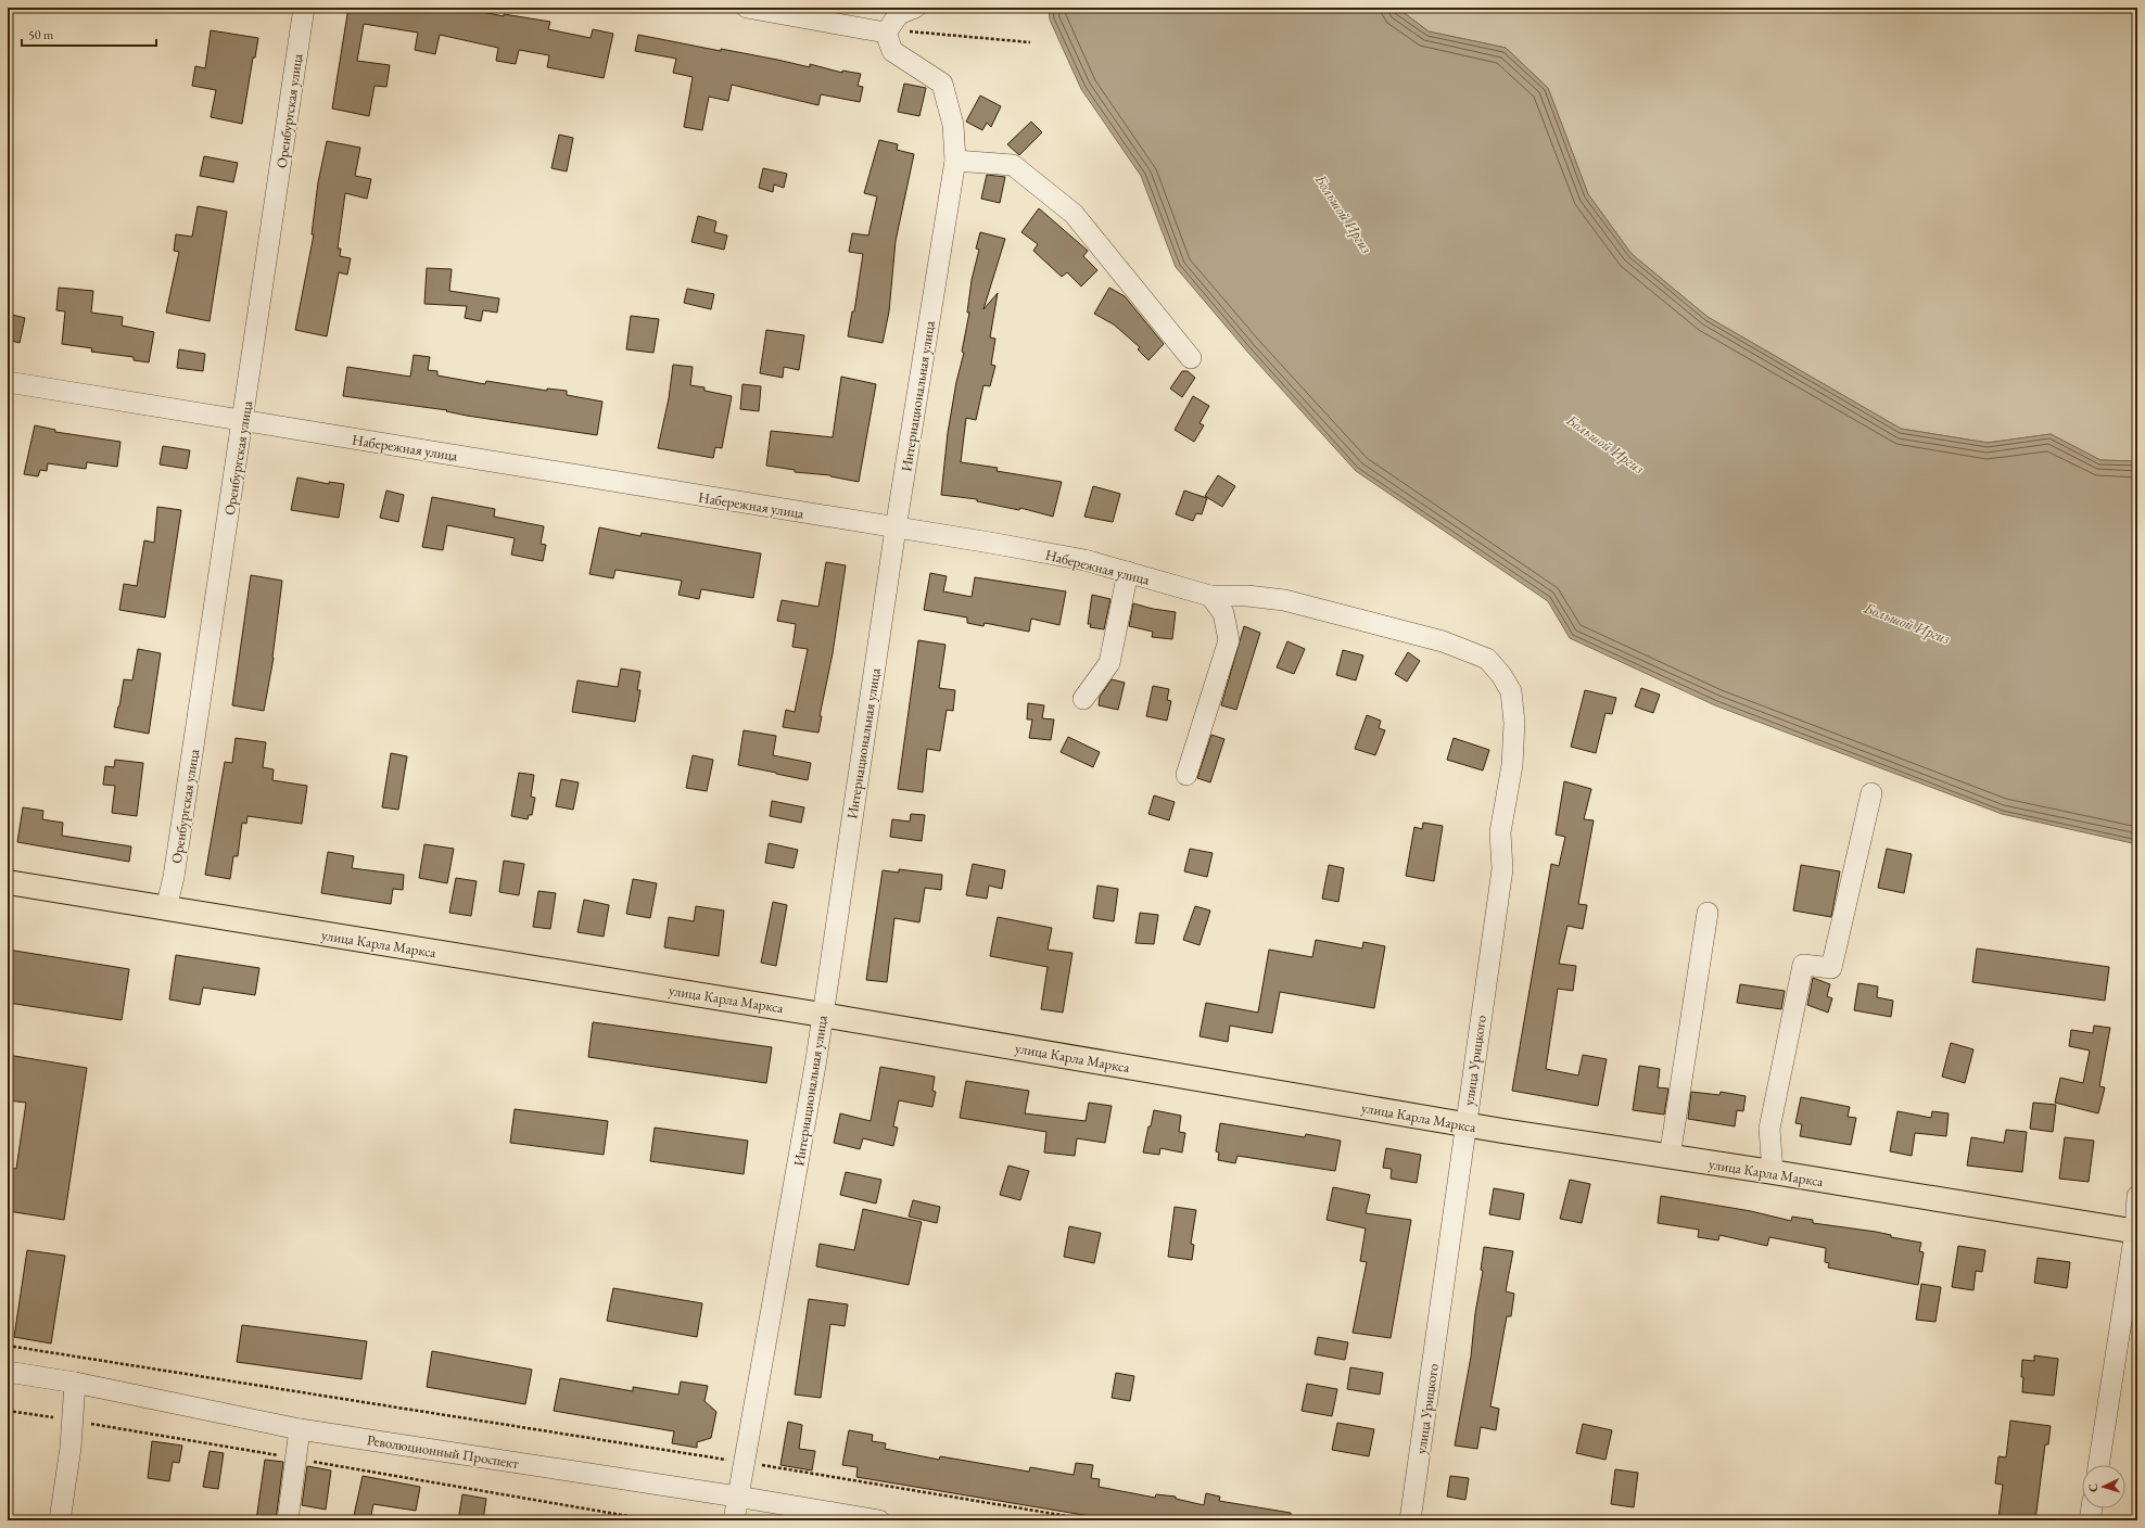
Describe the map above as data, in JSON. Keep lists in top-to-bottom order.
{
  "streets": {
    "main road": ["улица Карла Маркса"],
    "street": [
      "Оренбургская улица",
      "Интернациональная улица",
      "Набережная улица",
      "улица Урицкого",
      "Революционный Проспект"
    ]
  },
  "crossings": [
    ["Оренбургская улица", "Набережная улица"],
    ["Оренбургская улица", "улица Карла Маркса"],
    ["Интернациональная улица", "Набережная улица"],
    ["Интернациональная улица", "улица Карла Маркса"],
    ["Интернациональная улица", "Революционный Проспект"],
    ["Набережная улица", "улица Урицкого"],
    ["улица Карла Маркса", "улица Урицкого"]
  ],
  "water": ["Большой Иргиз"],
  "scale_bar": "50 m",
  "north": "left"
}
